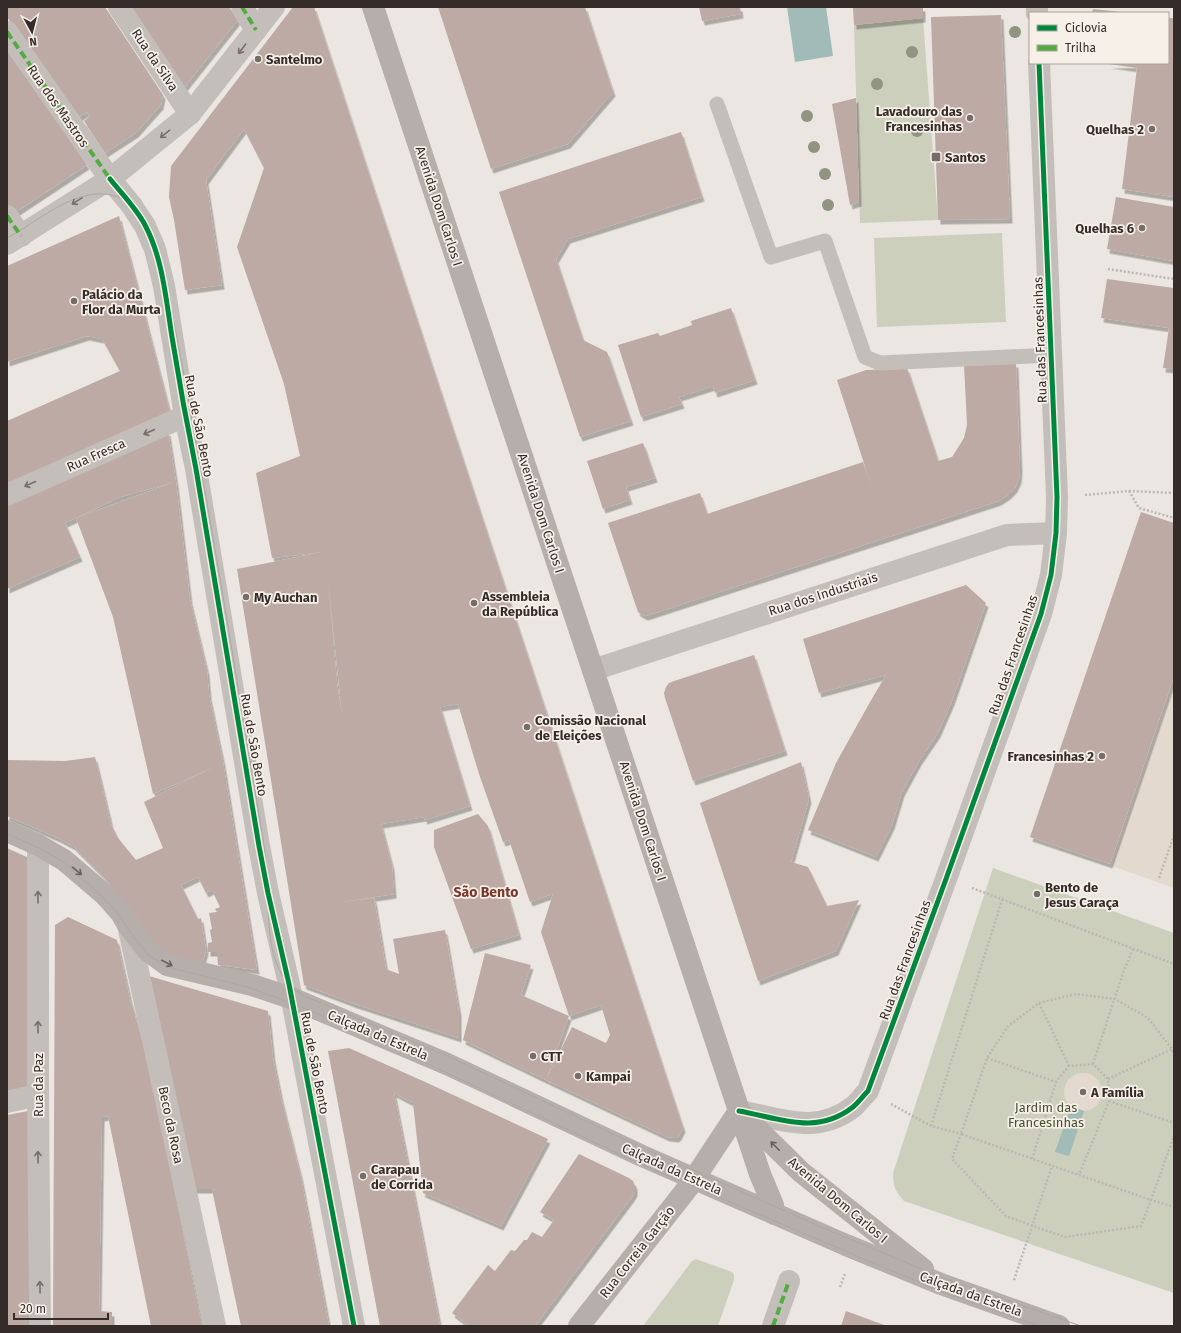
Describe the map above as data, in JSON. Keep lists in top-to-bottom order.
{
  "streets": {
    "main road": ["Avenida Dom Carlos I", "Calçada da Estrela", "Rua Correia Garção"],
    "street": [
      "Rua da Silva",
      "Rua dos Mastros",
      "Rua das Francesinhas",
      "Rua de São Bento",
      "Rua Fresca",
      "Rua dos Industriais",
      "Rua da Paz",
      "Beco da Rosa"
    ]
  },
  "crossings": [
    ["Rua dos Mastros", "Rua de São Bento"],
    ["Avenida Dom Carlos I", "Rua das Francesinhas"],
    ["Avenida Dom Carlos I", "Rua dos Industriais"],
    ["Avenida Dom Carlos I", "Calçada da Estrela"],
    ["Rua das Francesinhas", "Rua dos Industriais"],
    ["Rua de São Bento", "Rua Fresca"],
    ["Rua de São Bento", "Calçada da Estrela"],
    ["Calçada da Estrela", "Rua da Paz"],
    ["Calçada da Estrela", "Beco da Rosa"],
    ["Calçada da Estrela", "Rua Correia Garção"]
  ],
  "one_way": ["Rua Fresca", "Rua da Paz"],
  "districts": ["São Bento"],
  "parks": ["Jardim das Francesinhas"],
  "places": {
    "other": [
      "Santelmo",
      "Lavadouro das Francesinhas",
      "Quelhas 2",
      "Quelhas 6",
      "Palácio da Flor da Murta",
      "My Auchan",
      "Assembleia da República",
      "Comissão Nacional de Eleições",
      "Francesinhas 2",
      "Bento de Jesus Caraça",
      "CTT",
      "Kampai",
      "A Família",
      "Carapau de Corrida"
    ],
    "transit": ["Santos"]
  },
  "legend": ["Ciclovia", "Trilha"],
  "scale_bar": "20 m",
  "north": "bottom"
}
